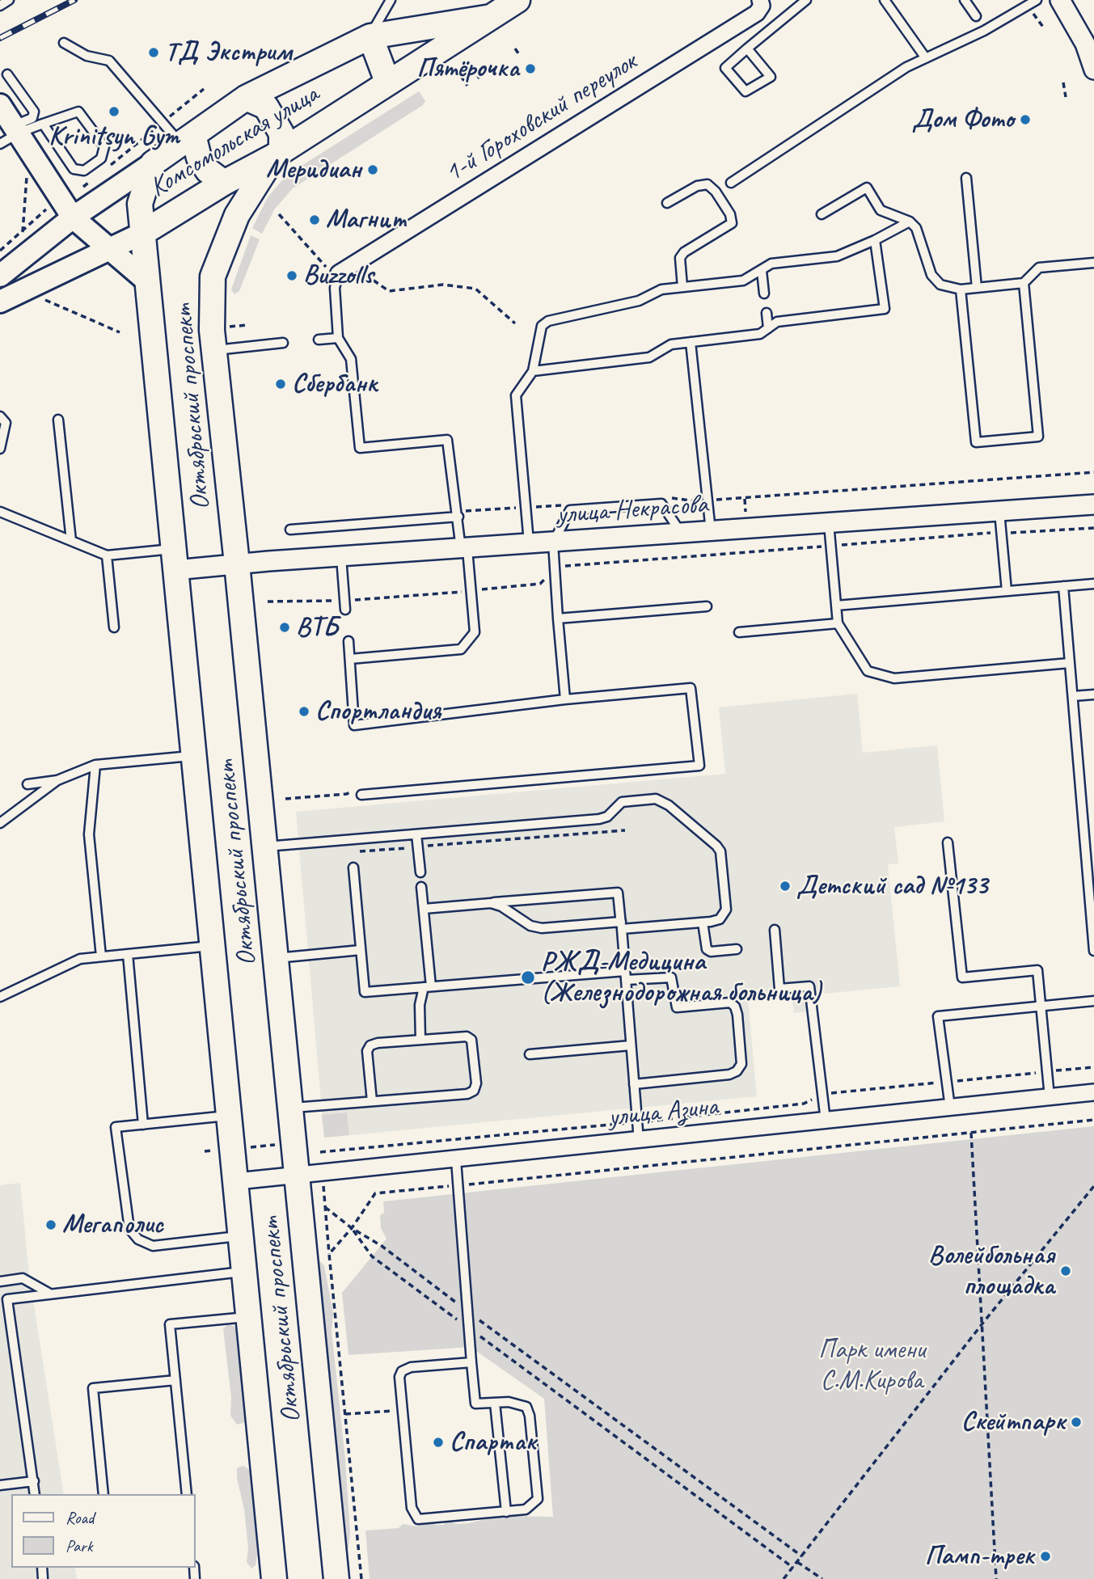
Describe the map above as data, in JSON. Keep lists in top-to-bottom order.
{
  "streets": {
    "main road": ["Комсомольская улица", "Октябрьский проспект"],
    "street": ["1-й Гороховский переулок", "улица Некрасова", "улица Азина"]
  },
  "crossings": [
    ["Комсомольская улица", "Октябрьский проспект"],
    ["Октябрьский проспект", "улица Некрасова"],
    ["Октябрьский проспект", "улица Азина"]
  ],
  "parks": ["Парк имени С.М.Кирова"],
  "places": [
    "ТД Экстрим",
    "Пятёрочка",
    "Krinitsyn Gym",
    "Дом Фото",
    "Меридиан",
    "Магнит",
    "Buzzolls",
    "Сбербанк",
    "ВТБ",
    "Спортландия",
    "Детский сад №133",
    "РЖД-Медицина (Железнодорожная больница)",
    "Мегаполис",
    "Волейбольная площадка",
    "Скейтпарк",
    "Спартак",
    "Памп-трек"
  ],
  "legend": ["Road", "Park"]
}
